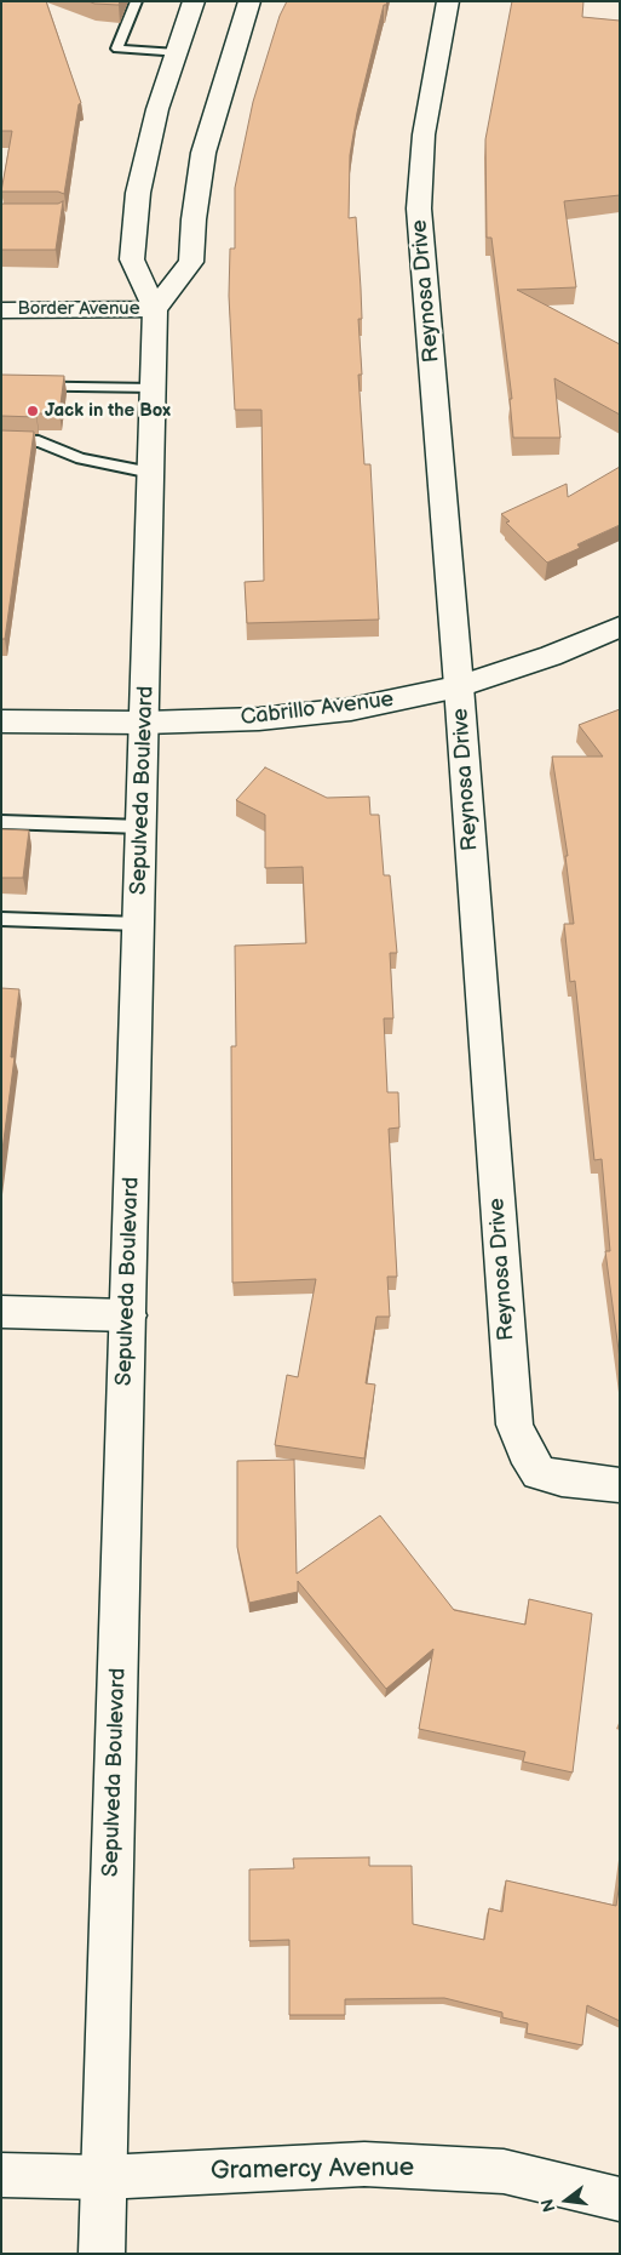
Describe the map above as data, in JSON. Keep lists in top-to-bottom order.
{
  "streets": {
    "street": [
      "Reynosa Drive",
      "Border Avenue",
      "Cabrillo Avenue",
      "Sepulveda Boulevard",
      "Gramercy Avenue"
    ]
  },
  "crossings": [
    ["Reynosa Drive", "Cabrillo Avenue"],
    ["Border Avenue", "Sepulveda Boulevard"],
    ["Cabrillo Avenue", "Sepulveda Boulevard"],
    ["Sepulveda Boulevard", "Gramercy Avenue"]
  ],
  "places": ["Jack in the Box"],
  "north": "left"
}
